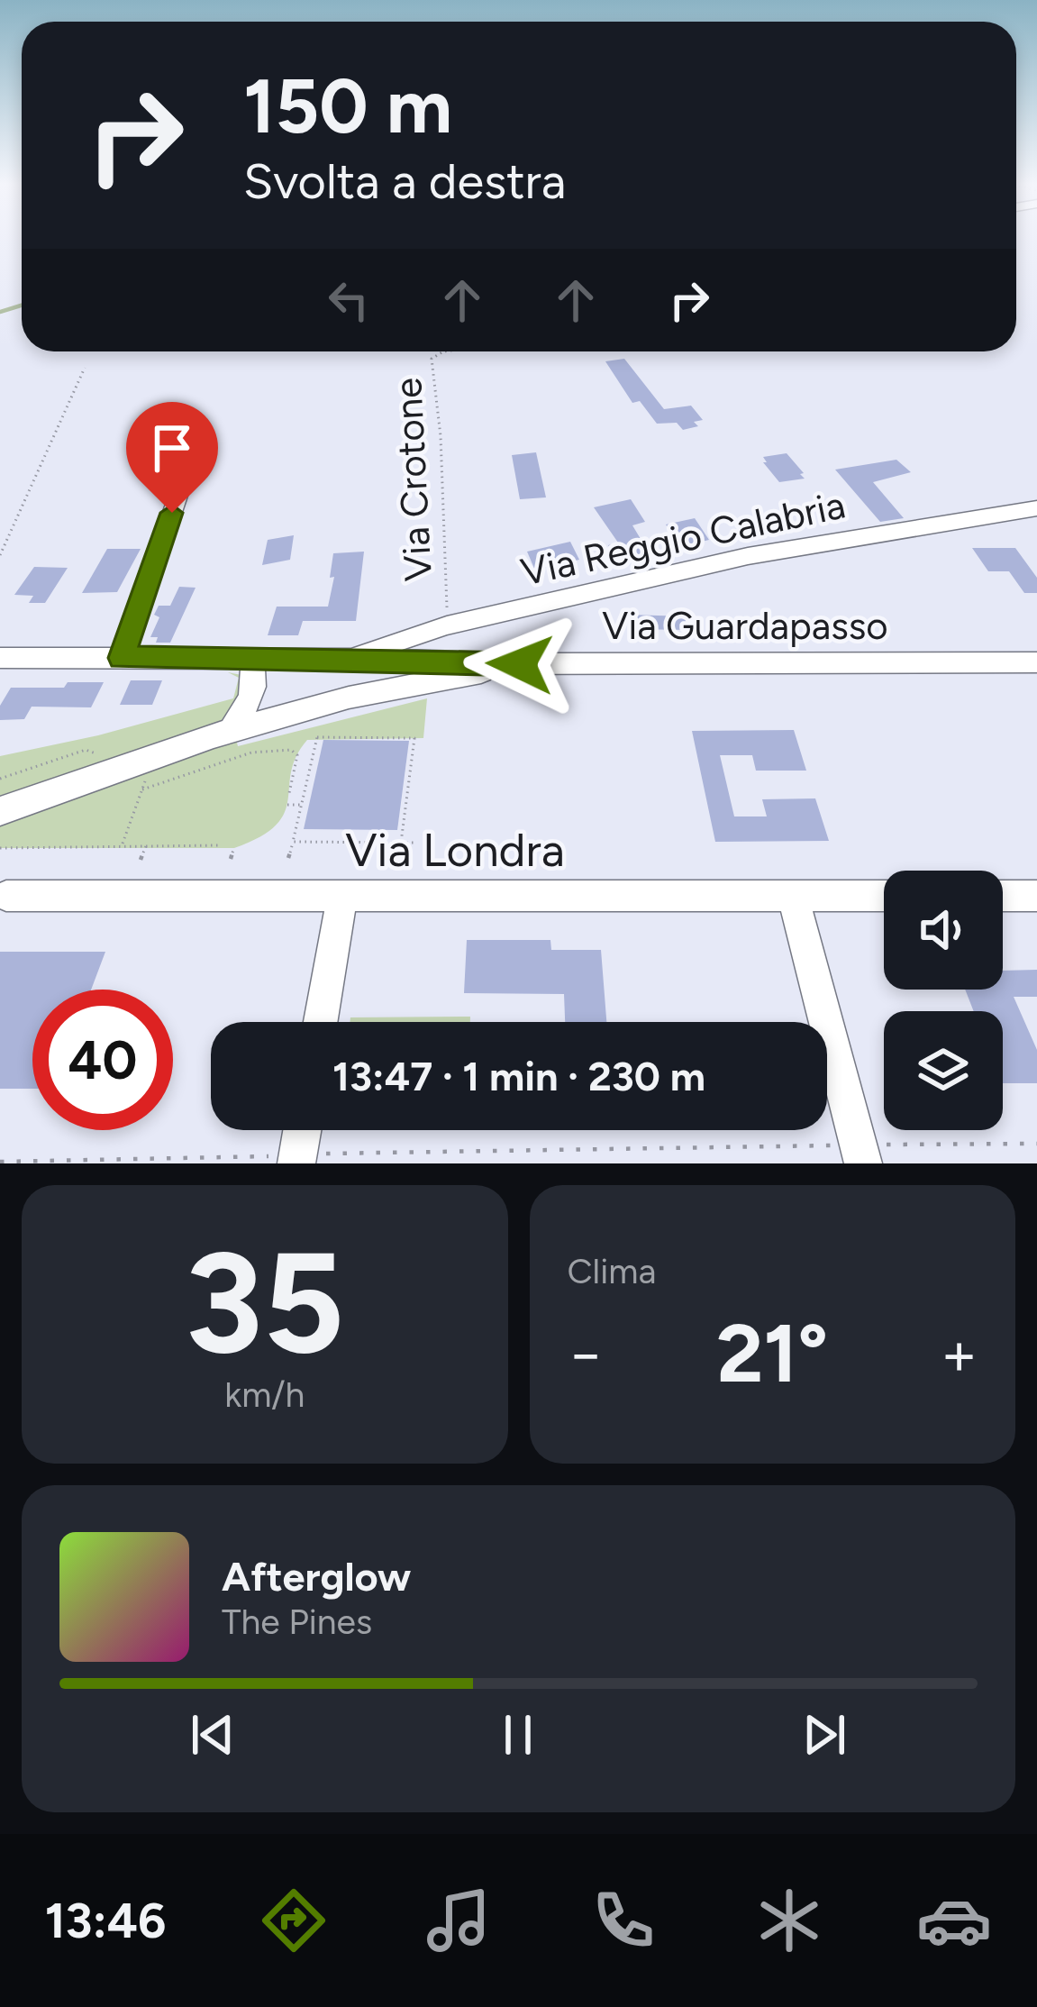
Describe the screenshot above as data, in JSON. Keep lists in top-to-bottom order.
{
  "streets": {
    "street": ["Via Reggio Calabria", "Via Guardapasso", "Via Londra"],
    "path": ["Via Crotone"]
  },
  "crossings": [
    ["Via Crotone", "Via Reggio Calabria"],
    ["Via Reggio Calabria", "Via Guardapasso"]
  ],
  "page": {
    "turn": ["150 m", "Svolta a destra"],
    "limit": "40",
    "trip": "13:47 · 1 min · 230 m",
    "tile": [
      ["35", "km/h"],
      "Clima"
    ],
    "heat": ["−", "21°", "+"],
    "song": ["Afterglow", "The Pines"],
    "tabs": "13:46"
  }
}
